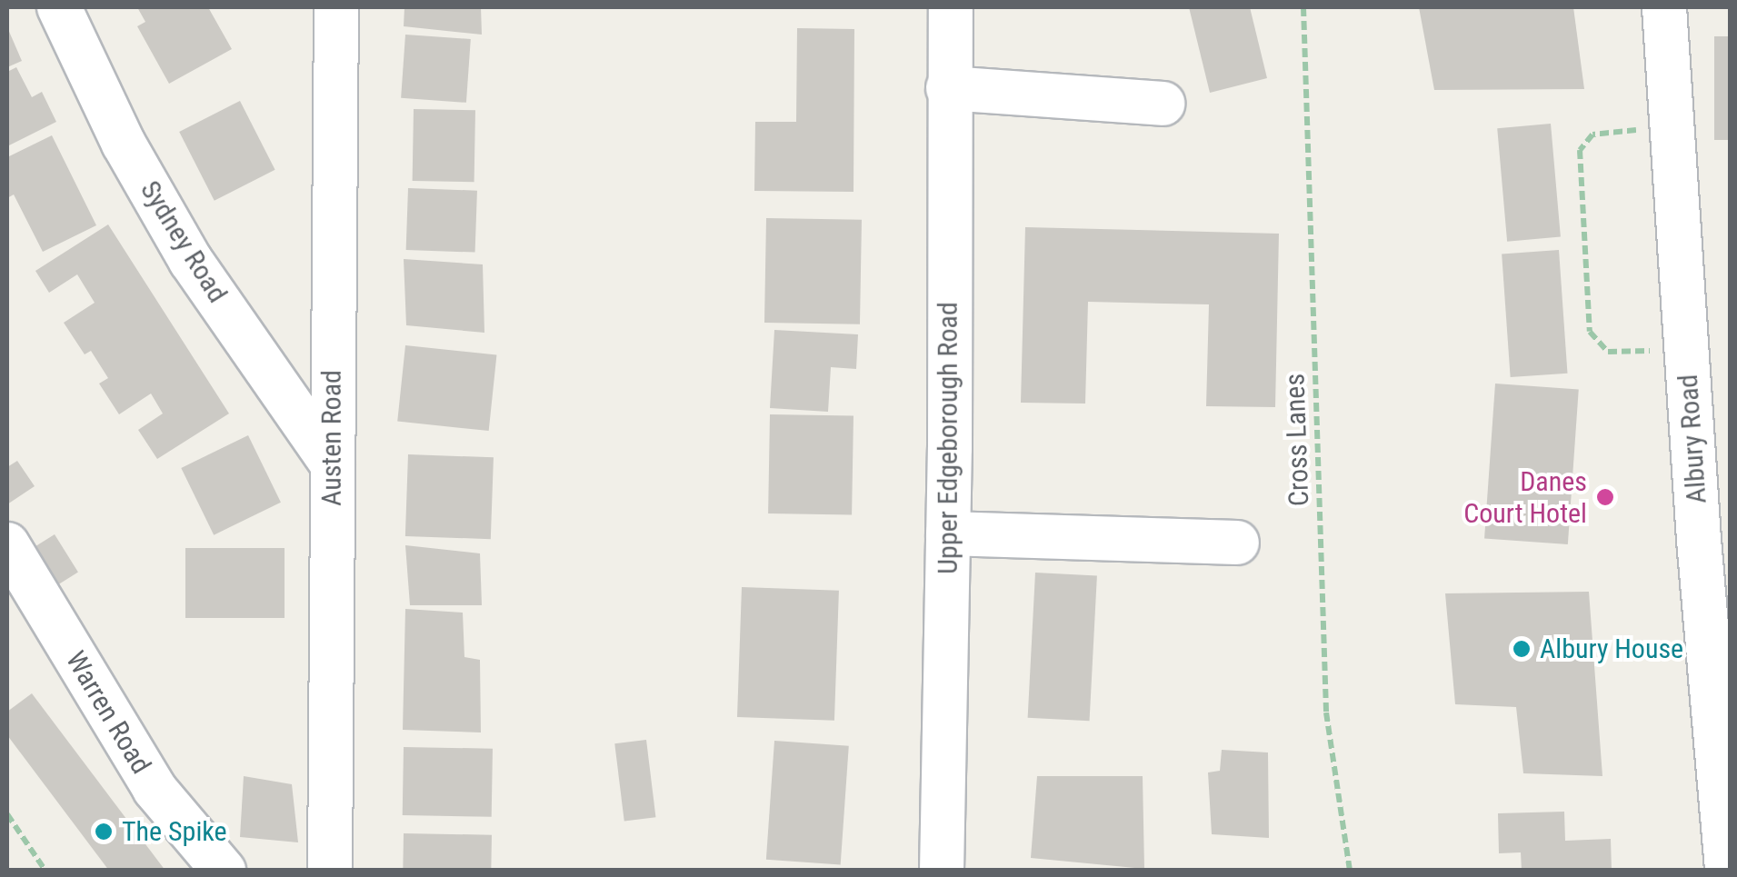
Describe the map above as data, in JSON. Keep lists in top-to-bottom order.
{
  "streets": {
    "street": [
      "Sydney Road",
      "Austen Road",
      "Upper Edgeborough Road",
      "Albury Road",
      "Warren Road"
    ],
    "path": ["Cross Lanes"]
  },
  "crossings": [
    ["Sydney Road", "Austen Road"]
  ],
  "places": ["Danes Court Hotel", "Albury House", "The Spike"]
}
